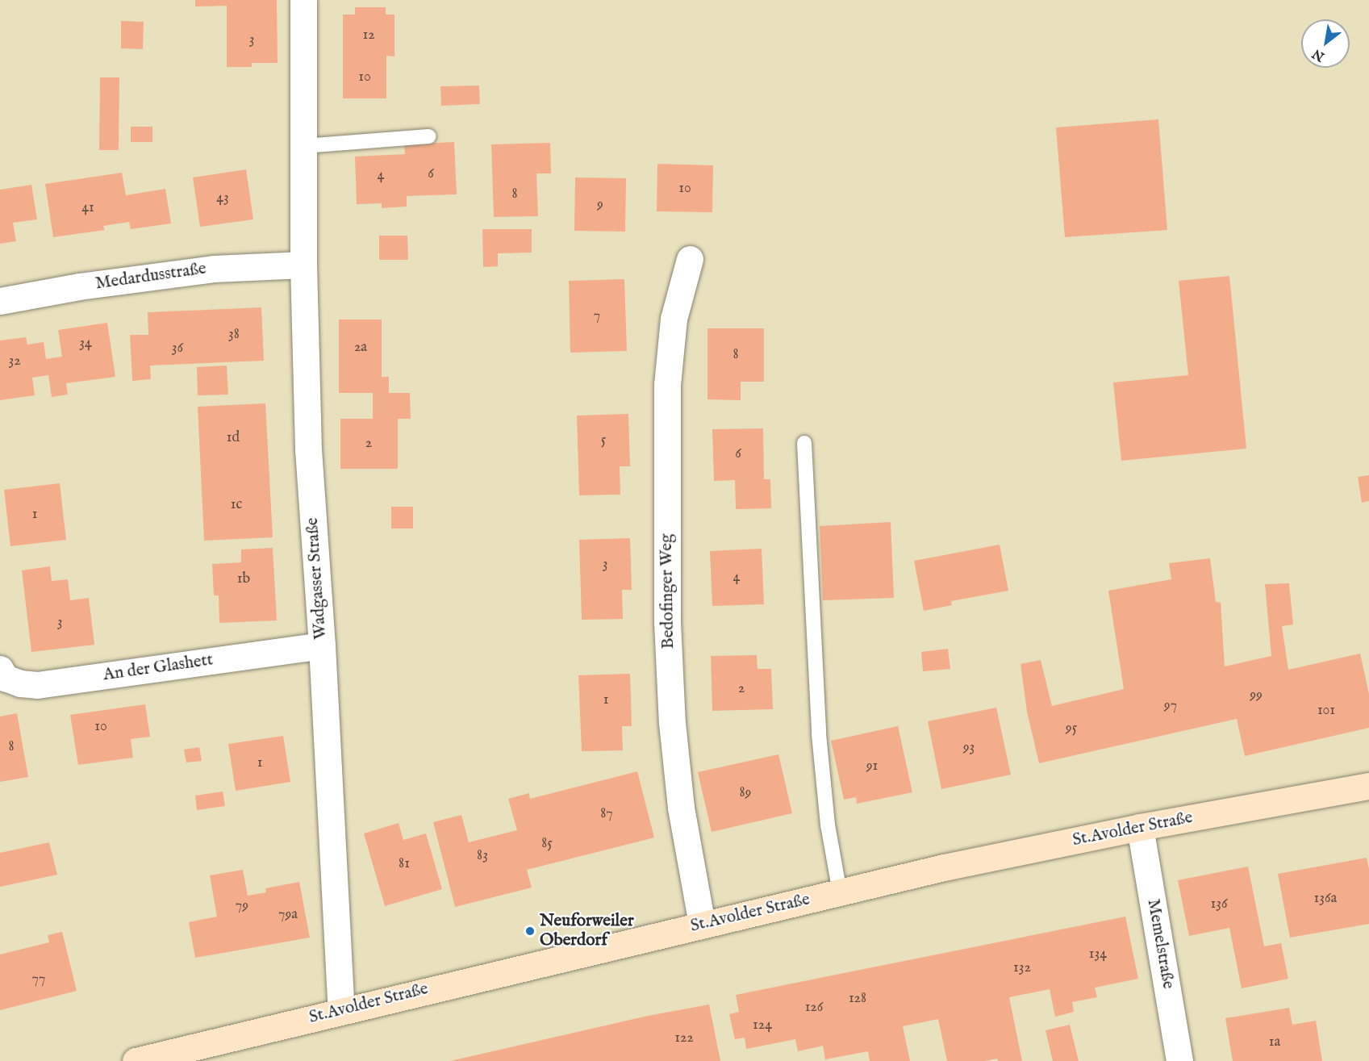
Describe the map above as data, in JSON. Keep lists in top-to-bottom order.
{
  "streets": {
    "main road": ["St.Avolder Straße"],
    "street": [
      "Medardusstraße",
      "Wadgasser Straße",
      "Bedofinger Weg",
      "An der Glashett",
      "Memelstraße"
    ]
  },
  "crossings": [
    ["Medardusstraße", "Wadgasser Straße"],
    ["Wadgasser Straße", "An der Glashett"],
    ["Wadgasser Straße", "St.Avolder Straße"],
    ["Bedofinger Weg", "St.Avolder Straße"],
    ["St.Avolder Straße", "Memelstraße"]
  ],
  "places": ["Neuforweiler Oberdorf"],
  "house_numbers": [
    "12",
    "3",
    "10",
    "6",
    "4",
    "10",
    "8",
    "43",
    "9",
    "41",
    "7",
    "38",
    "34",
    "2a",
    "36",
    "8",
    "32",
    "1d",
    "5",
    "2",
    "6",
    "1c",
    "1",
    "3",
    "4",
    "1b",
    "3",
    "2",
    "99",
    "1",
    "97",
    "101",
    "10",
    "95",
    "8",
    "93",
    "1",
    "91",
    "89",
    "87",
    "85",
    "83",
    "81",
    "136a",
    "136",
    "79",
    "79a",
    "134",
    "132",
    "77",
    "128",
    "126",
    "124",
    "122",
    "1a"
  ],
  "north": "bottom left"
}
